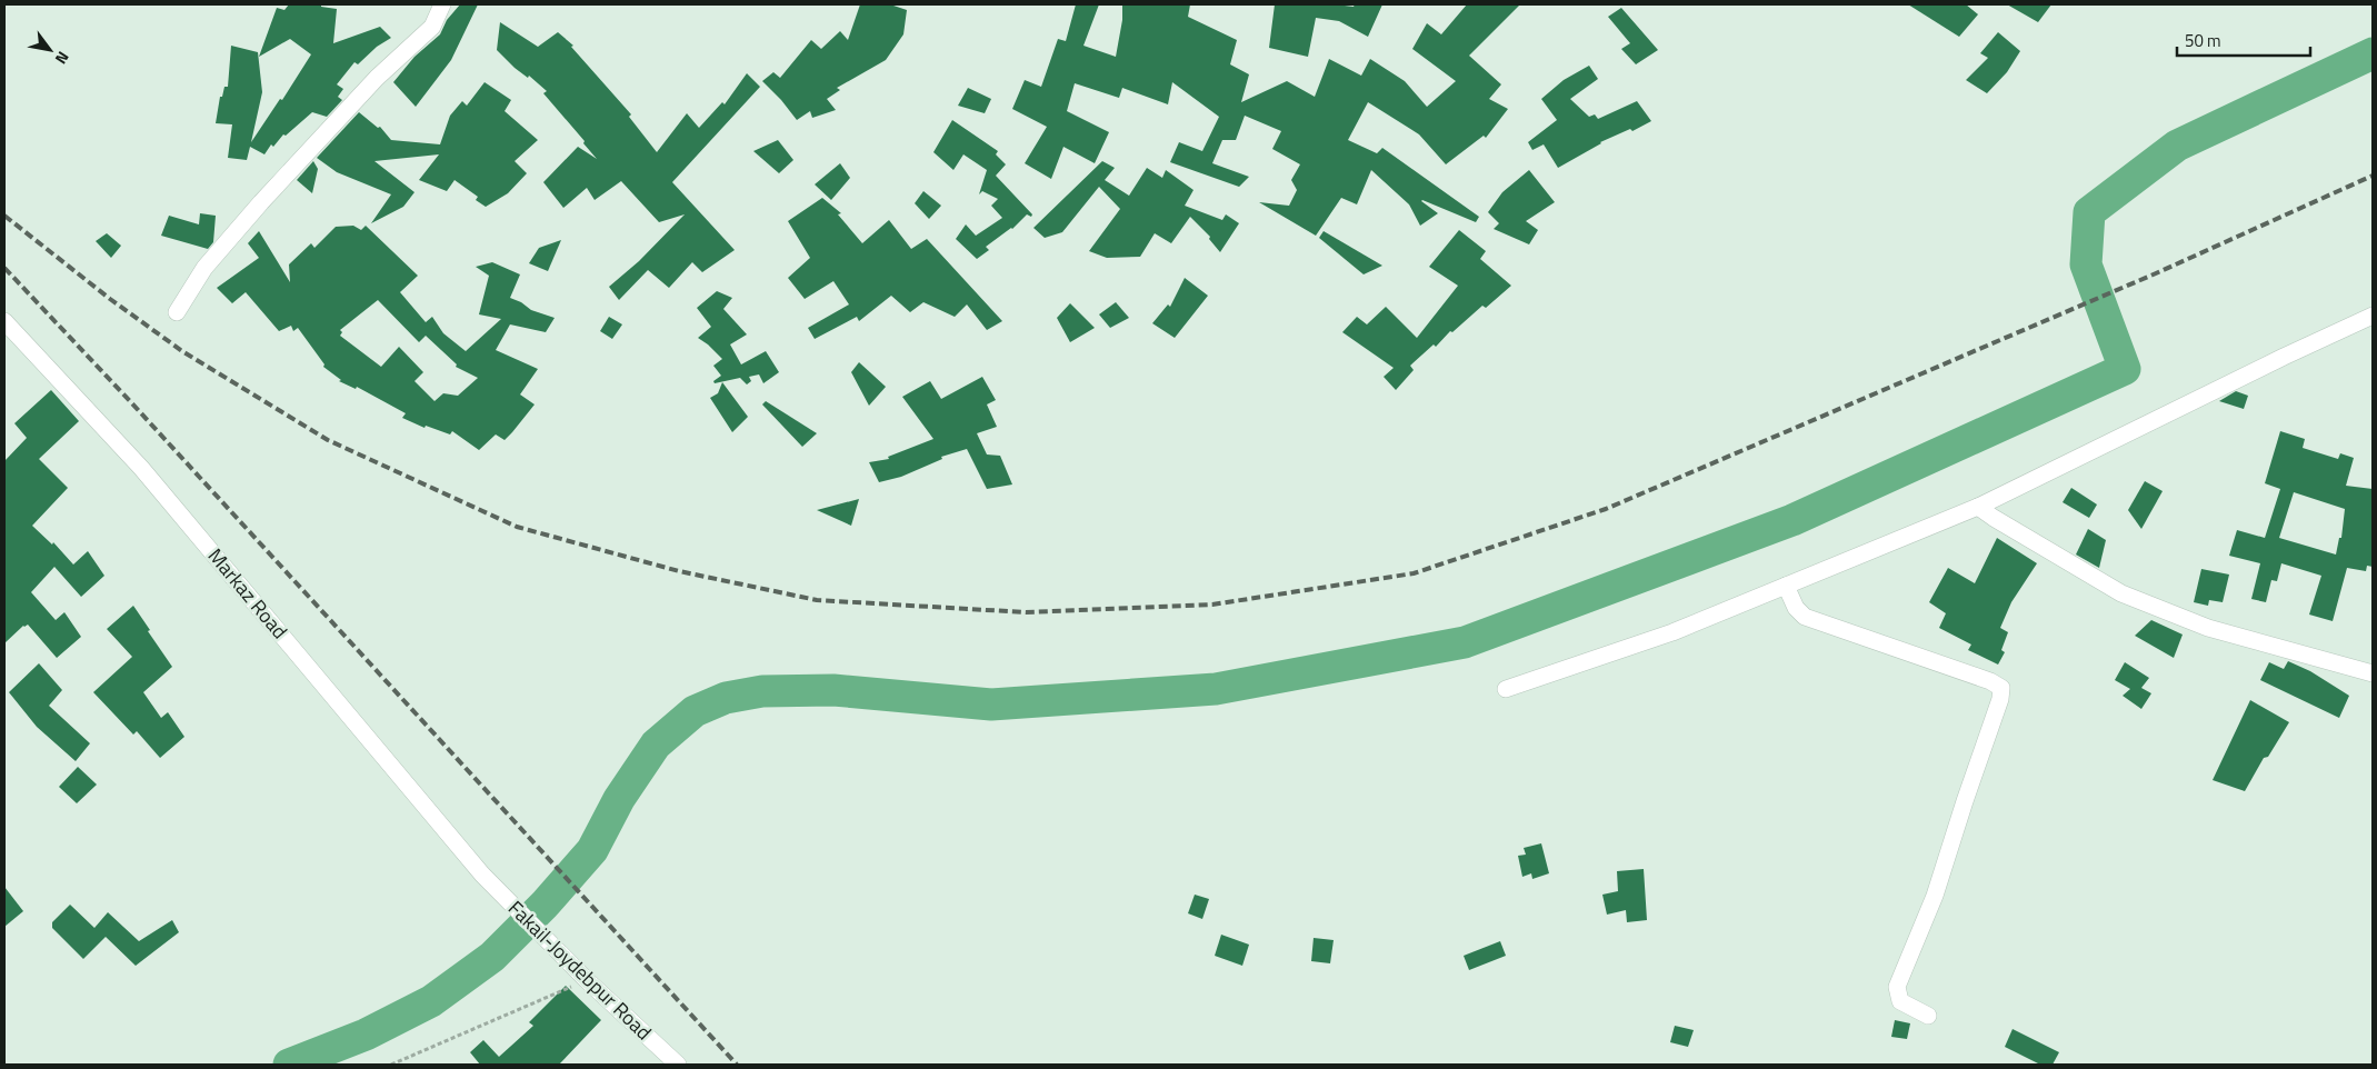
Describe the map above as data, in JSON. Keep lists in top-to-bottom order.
{
  "streets": {
    "street": ["Markaz Road", "Fakail-Joydebpur Road"]
  },
  "crossings": [
    ["Markaz Road", "Fakail-Joydebpur Road"]
  ],
  "scale_bar": "50 m",
  "north": "bottom right"
}
